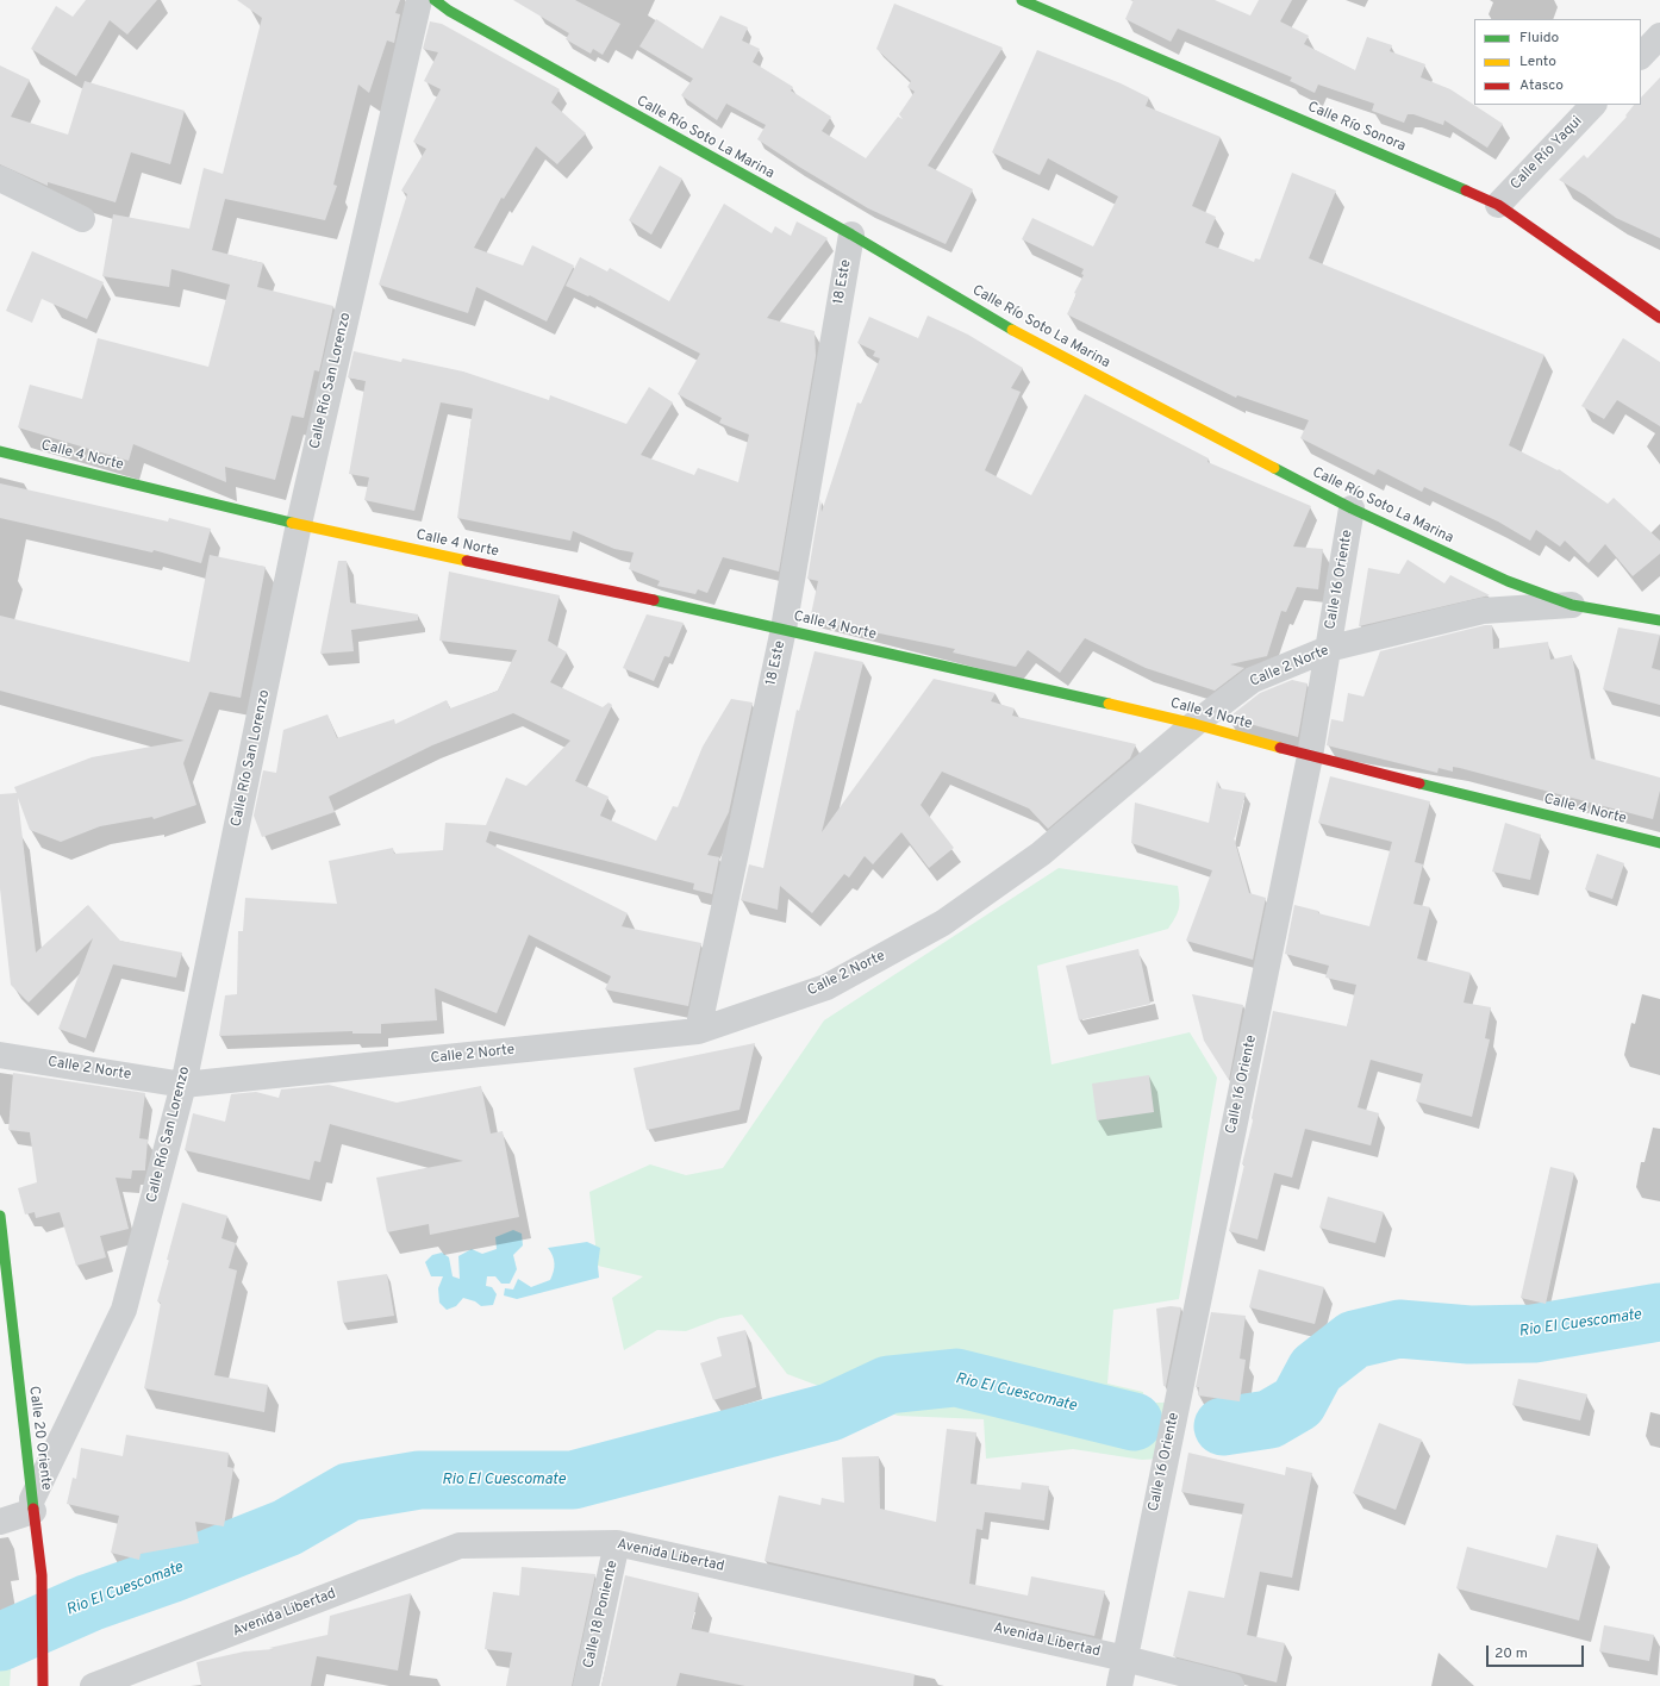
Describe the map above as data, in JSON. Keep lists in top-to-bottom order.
{
  "streets": {
    "main road": [
      "Calle Río Sonora",
      "Calle Río Soto La Marina",
      "Calle 4 Norte",
      "Calle 20 Oriente"
    ],
    "street": [
      "Calle Río Yaqui",
      "18 Este",
      "Calle Río San Lorenzo",
      "Calle 16 Oriente",
      "Calle 2 Norte",
      "Avenida Libertad",
      "Calle 18 Poniente"
    ]
  },
  "crossings": [
    ["Calle Río Sonora", "Calle Río Yaqui"],
    ["Calle Río Soto La Marina", "18 Este"],
    ["Calle Río Soto La Marina", "Calle 16 Oriente"],
    ["Calle Río Soto La Marina", "Calle 2 Norte"],
    ["18 Este", "Calle 4 Norte"],
    ["18 Este", "Calle 2 Norte"],
    ["Calle Río San Lorenzo", "Calle 4 Norte"],
    ["Calle Río San Lorenzo", "Calle 2 Norte"],
    ["Calle Río San Lorenzo", "Calle 20 Oriente"],
    ["Calle 4 Norte", "Calle 16 Oriente"],
    ["Calle 4 Norte", "Calle 2 Norte"],
    ["Calle 16 Oriente", "Calle 2 Norte"],
    ["Calle 16 Oriente", "Avenida Libertad"],
    ["Avenida Libertad", "Calle 18 Poniente"]
  ],
  "water": ["Rio El Cuescomate"],
  "legend": ["Fluido", "Lento", "Atasco"],
  "scale_bar": "20 m"
}
